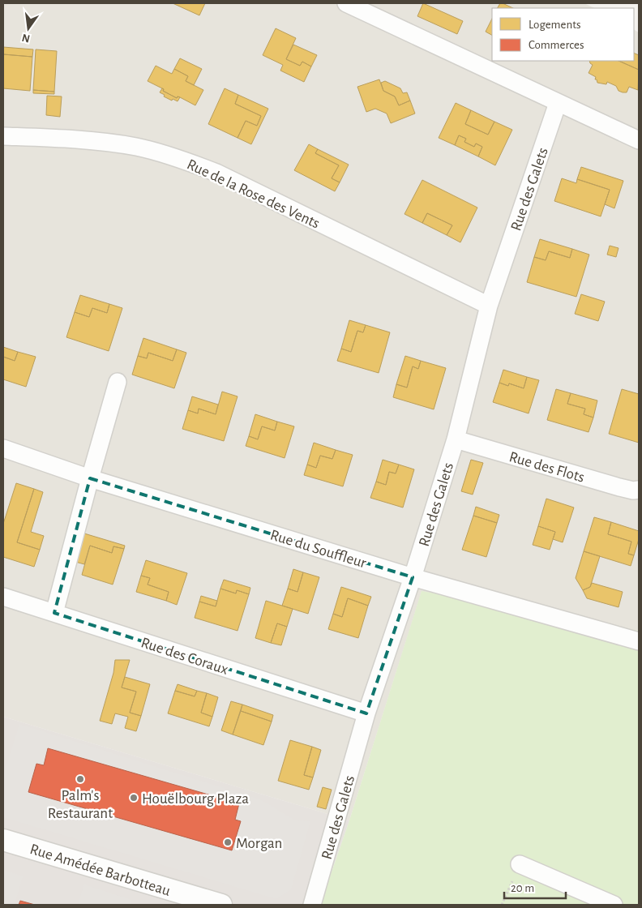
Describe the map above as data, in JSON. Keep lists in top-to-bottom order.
{
  "streets": {
    "street": [
      "Rue des Galets",
      "Rue de la Rose des Vents",
      "Rue des Flots",
      "Rue du Souffleur",
      "Rue des Coraux",
      "Rue Amédée Barbotteau"
    ]
  },
  "crossings": [
    ["Rue des Galets", "Rue de la Rose des Vents"],
    ["Rue des Galets", "Rue des Flots"],
    ["Rue des Galets", "Rue du Souffleur"],
    ["Rue des Galets", "Rue des Coraux"]
  ],
  "places": ["Palm's Restaurant", "Houëlbourg Plaza", "Morgan"],
  "legend": ["Logements", "Commerces"],
  "scale_bar": "20 m",
  "north": "bottom"
}
